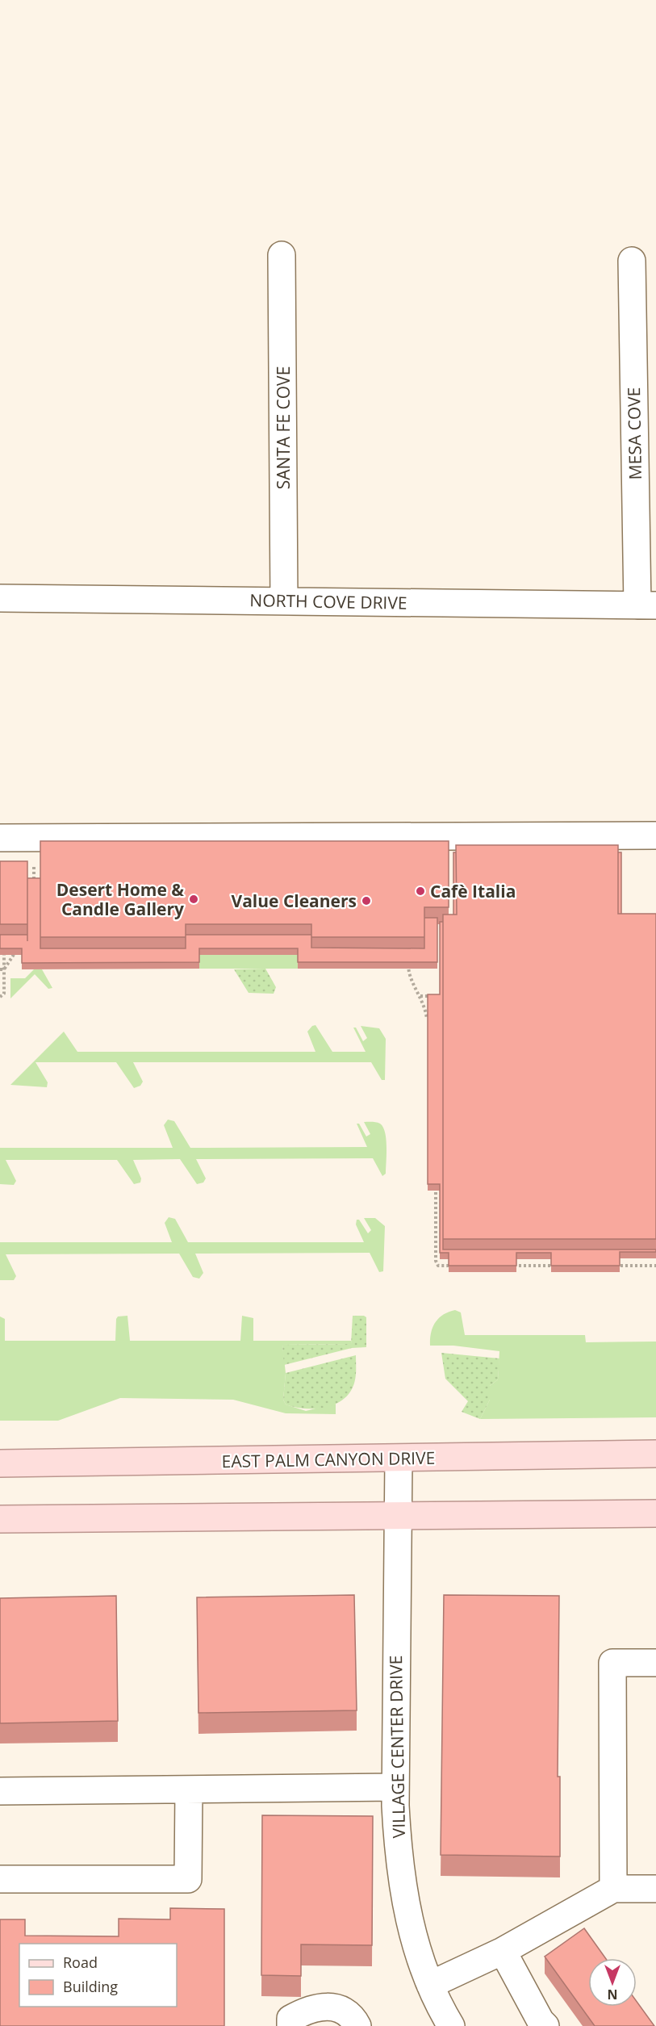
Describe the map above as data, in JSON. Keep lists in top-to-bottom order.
{
  "streets": {
    "main road": ["EAST PALM CANYON DRIVE"],
    "street": [
      "SANTA FE COVE",
      "MESA COVE",
      "NORTH COVE DRIVE",
      "VILLAGE CENTER DRIVE"
    ]
  },
  "crossings": [
    ["SANTA FE COVE", "NORTH COVE DRIVE"],
    ["MESA COVE", "NORTH COVE DRIVE"],
    ["EAST PALM CANYON DRIVE", "VILLAGE CENTER DRIVE"]
  ],
  "places": ["Cafè Italia", "Desert Home & Candle Gallery", "Value Cleaners"],
  "legend": ["Road", "Building"],
  "north": "bottom"
}
